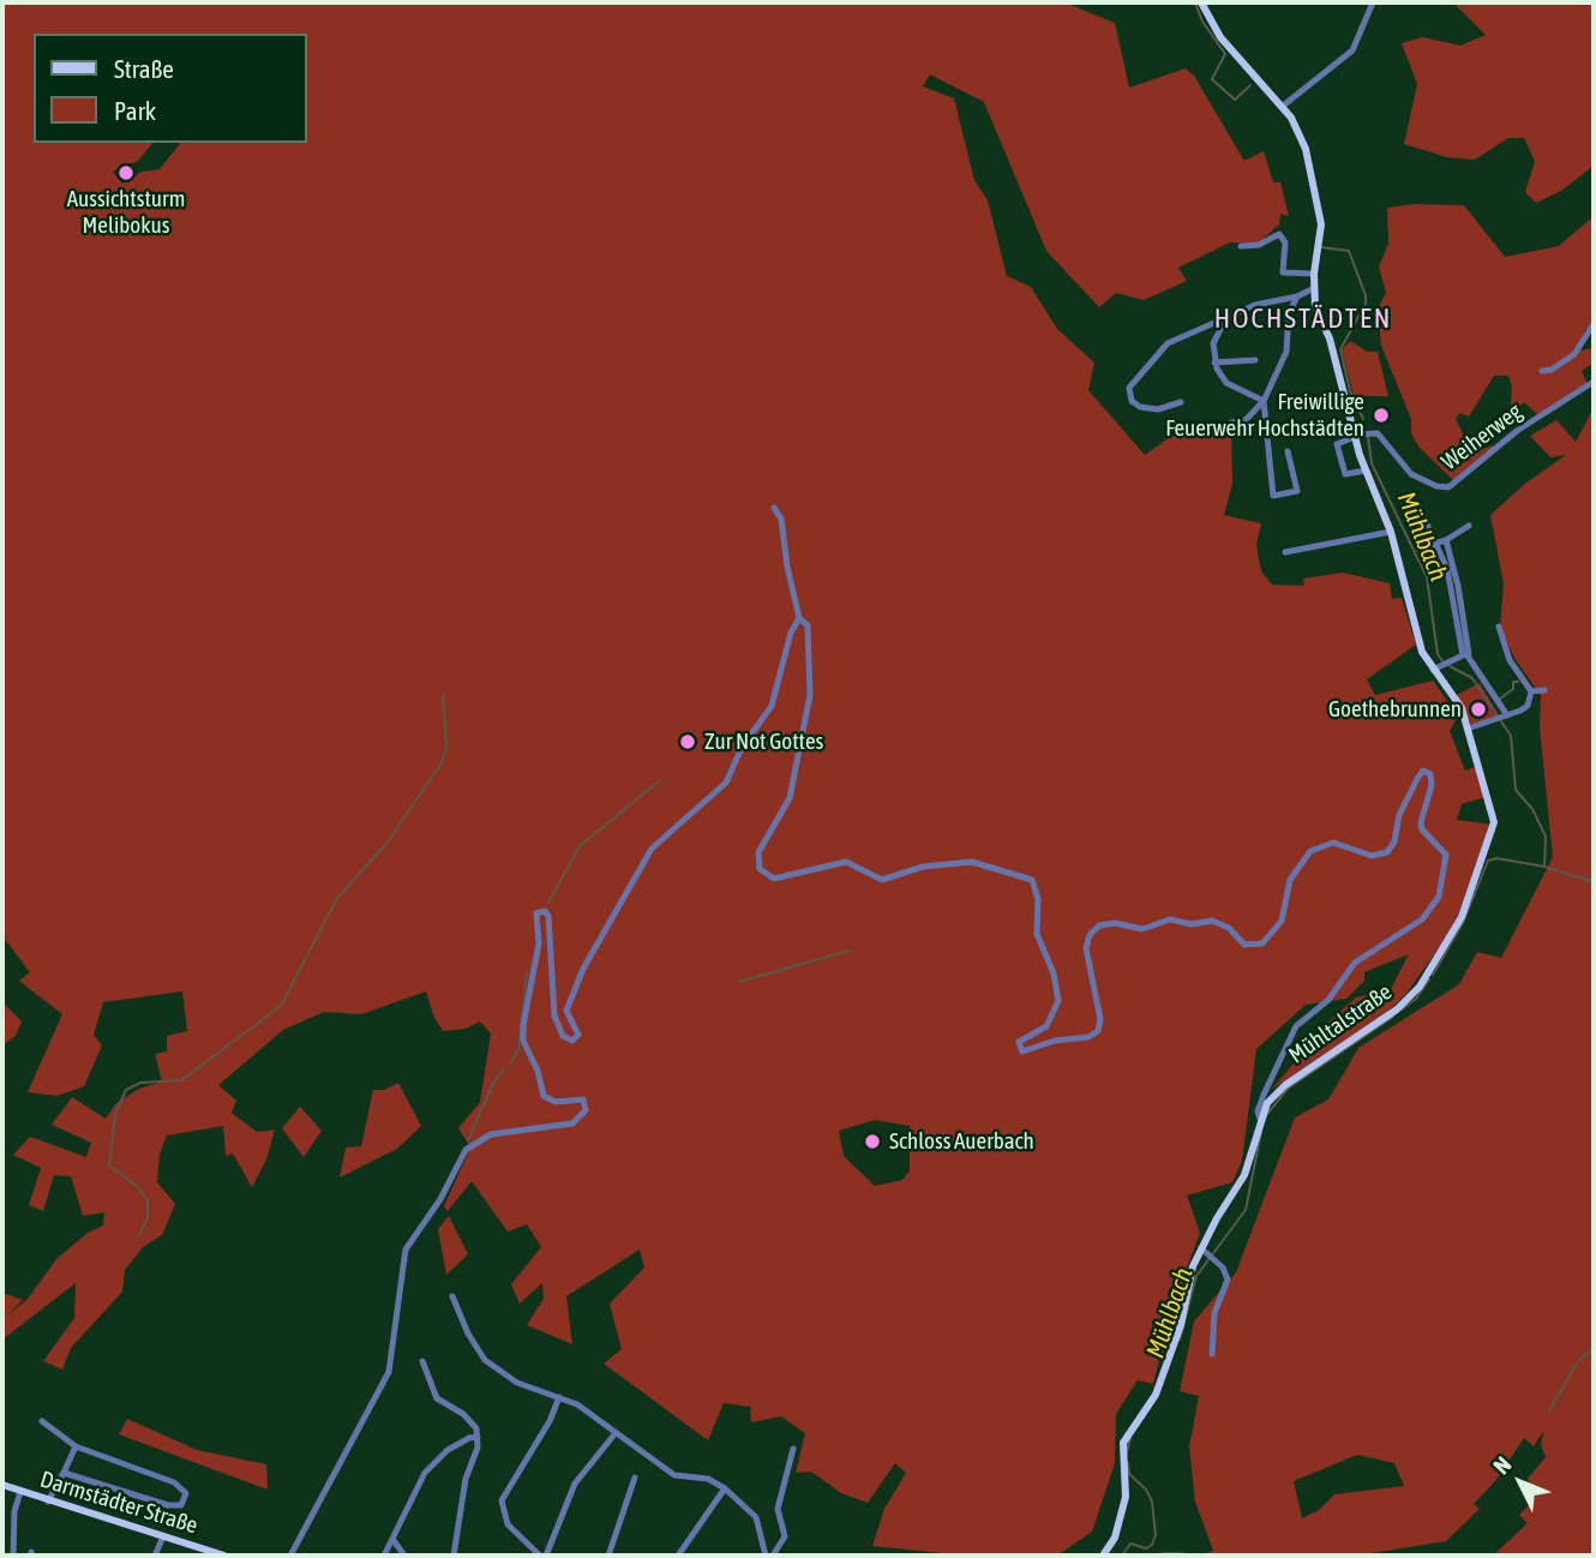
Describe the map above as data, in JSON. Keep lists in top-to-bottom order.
{
  "streets": {
    "main road": ["Mühltalstraße", "Darmstädter Straße"],
    "street": ["Weiherweg"]
  },
  "crossings": [
    ["Weiherweg", "Mühltalstraße"]
  ],
  "districts": ["HOCHSTÄDTEN"],
  "water": ["Mühlbach"],
  "places": [
    "Aussichtsturm Melibokus",
    "Freiwillige Feuerwehr Hochstädten",
    "Goethebrunnen",
    "Zur Not Gottes",
    "Schloss Auerbach"
  ],
  "legend": ["Straße", "Park"],
  "north": "top left"
}
